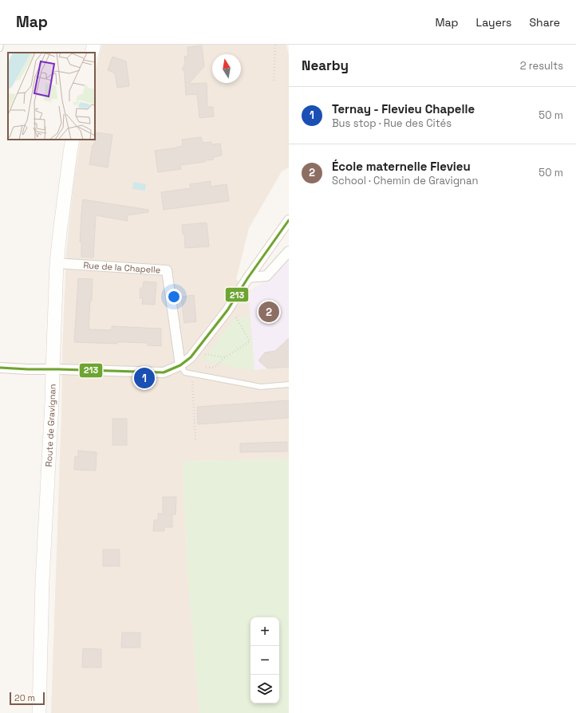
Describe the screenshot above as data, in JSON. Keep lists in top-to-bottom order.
{
  "streets": {
    "street": ["Rue de la Chapelle", "Route de Gravignan"]
  },
  "crossings": [
    ["Rue de la Chapelle", "Route de Gravignan"]
  ],
  "lines": ["transit line 213"],
  "scale_bar": "20 m",
  "north": "top",
  "page": {
    "header": "Map",
    "nav": ["Map", "Layers", "Share"],
    "heading": ["Nearby", "2 results"],
    "list": [
      {
        "mark": "1",
        "name": "Ternay - Flevieu Chapelle",
        "note": "Bus stop · Rue des Cités",
        "value": "50 m"
      },
      {
        "mark": "2",
        "name": "École maternelle Flevieu",
        "note": "School · Chemin de Gravignan",
        "value": "50 m"
      }
    ],
    "pins": ["2", "1"],
    "map_buttons": ["+", "−"],
    "scale": "20 m"
  }
}
